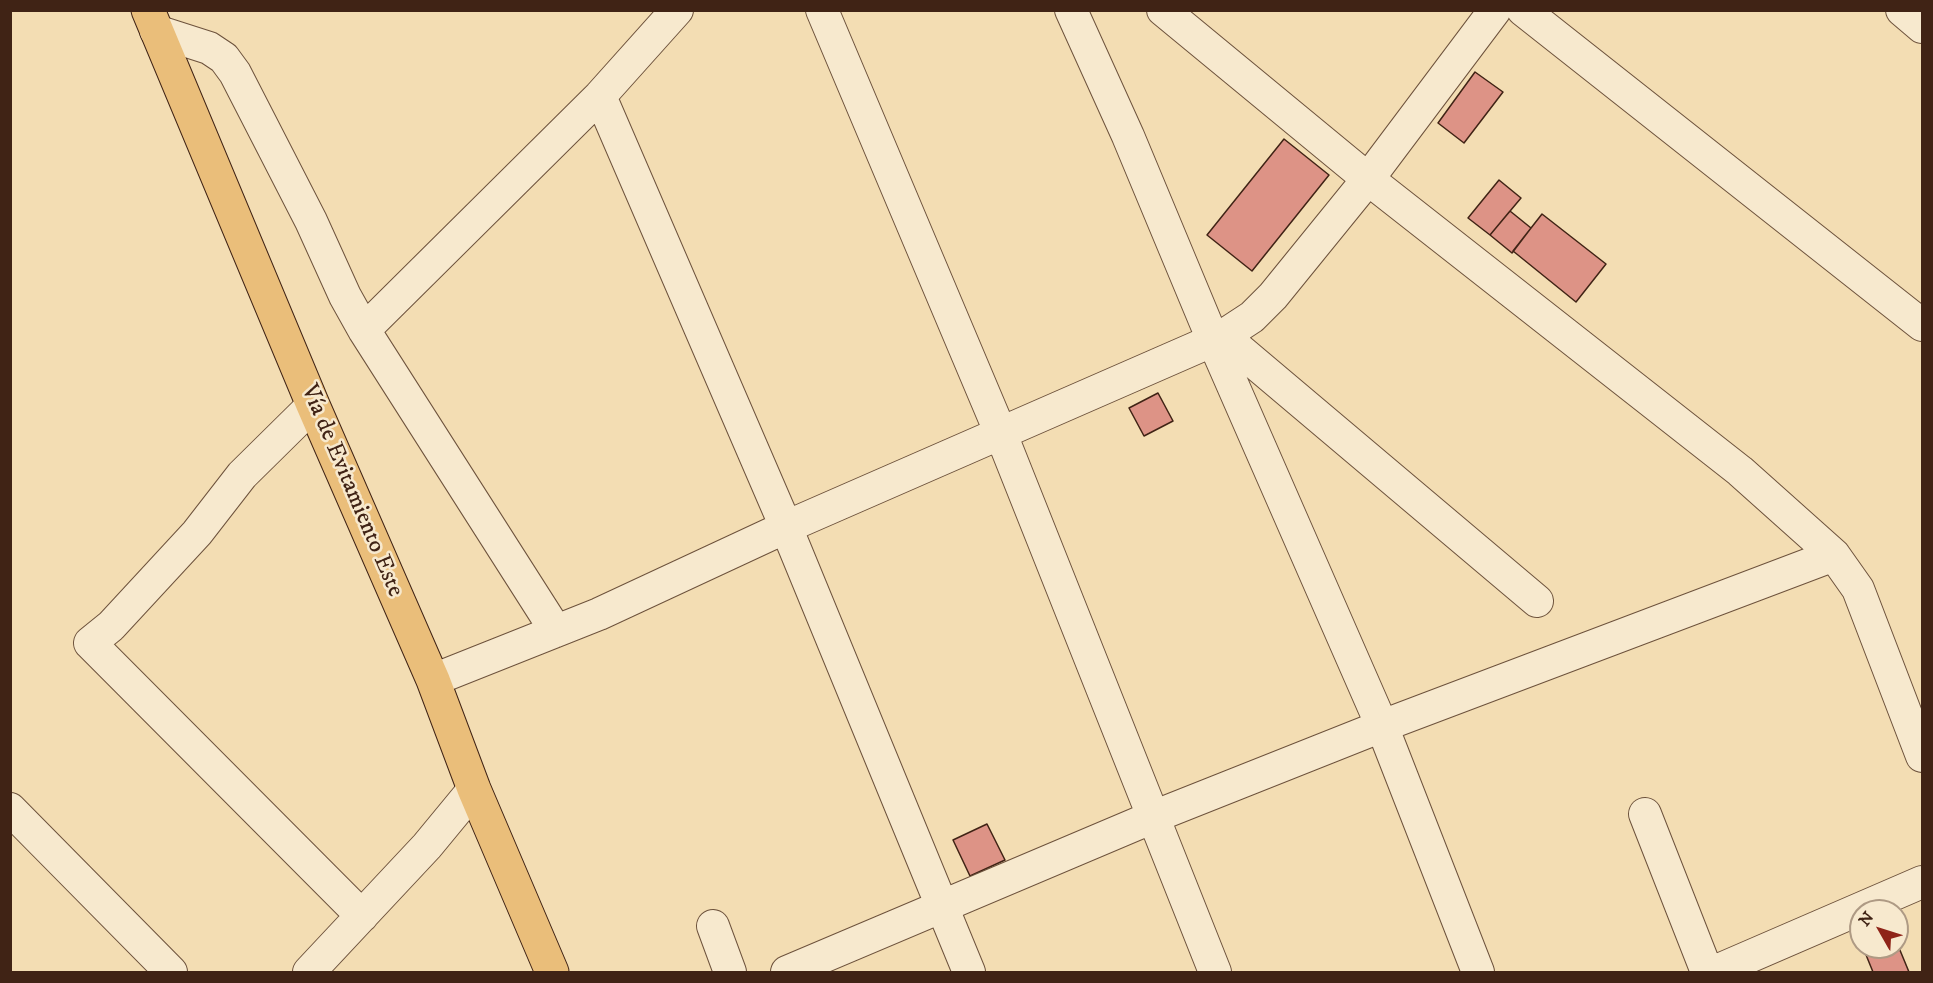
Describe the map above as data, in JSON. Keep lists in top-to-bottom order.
{
  "streets": {
    "highway": ["Vía de Evitamiento Este"]
  },
  "north": "top left"
}
